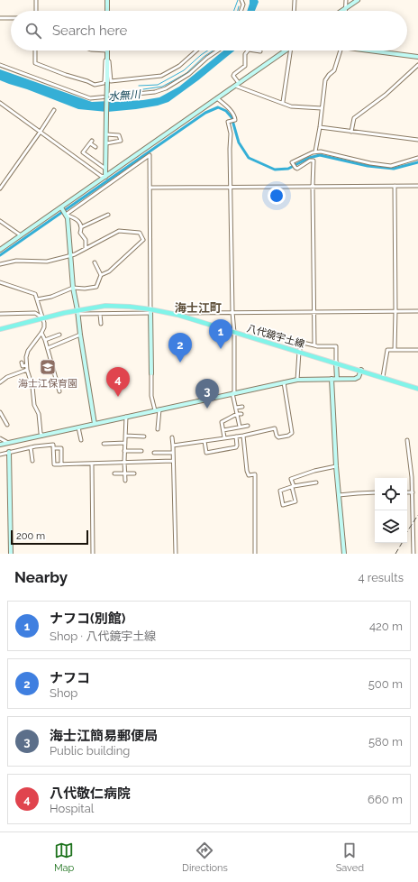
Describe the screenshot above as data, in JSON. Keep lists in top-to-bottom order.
{
  "streets": {
    "main road": ["八代鏡宇土線"]
  },
  "districts": ["海士江町"],
  "water": ["水無川"],
  "places": {
    "school or university": ["海士江保育園"]
  },
  "scale_bar": "200 m",
  "page": {
    "search": "Search here",
    "pins": [
      "1",
      "2",
      "4",
      "3"
    ],
    "scale": "200 m",
    "heading": ["Nearby", "4 results"],
    "list": [
      {
        "mark": "1",
        "name": "ナフコ(別館)",
        "note": "Shop · 八代鏡宇土線",
        "value": "420 m"
      },
      {
        "mark": "2",
        "name": "ナフコ",
        "note": "Shop",
        "value": "500 m"
      },
      {
        "mark": "3",
        "name": "海士江簡易郵便局",
        "note": "Public building",
        "value": "580 m"
      },
      {
        "mark": "4",
        "name": "八代敬仁病院",
        "note": "Hospital",
        "value": "660 m"
      }
    ],
    "nav": ["Map", "Directions", "Saved"]
  }
}
